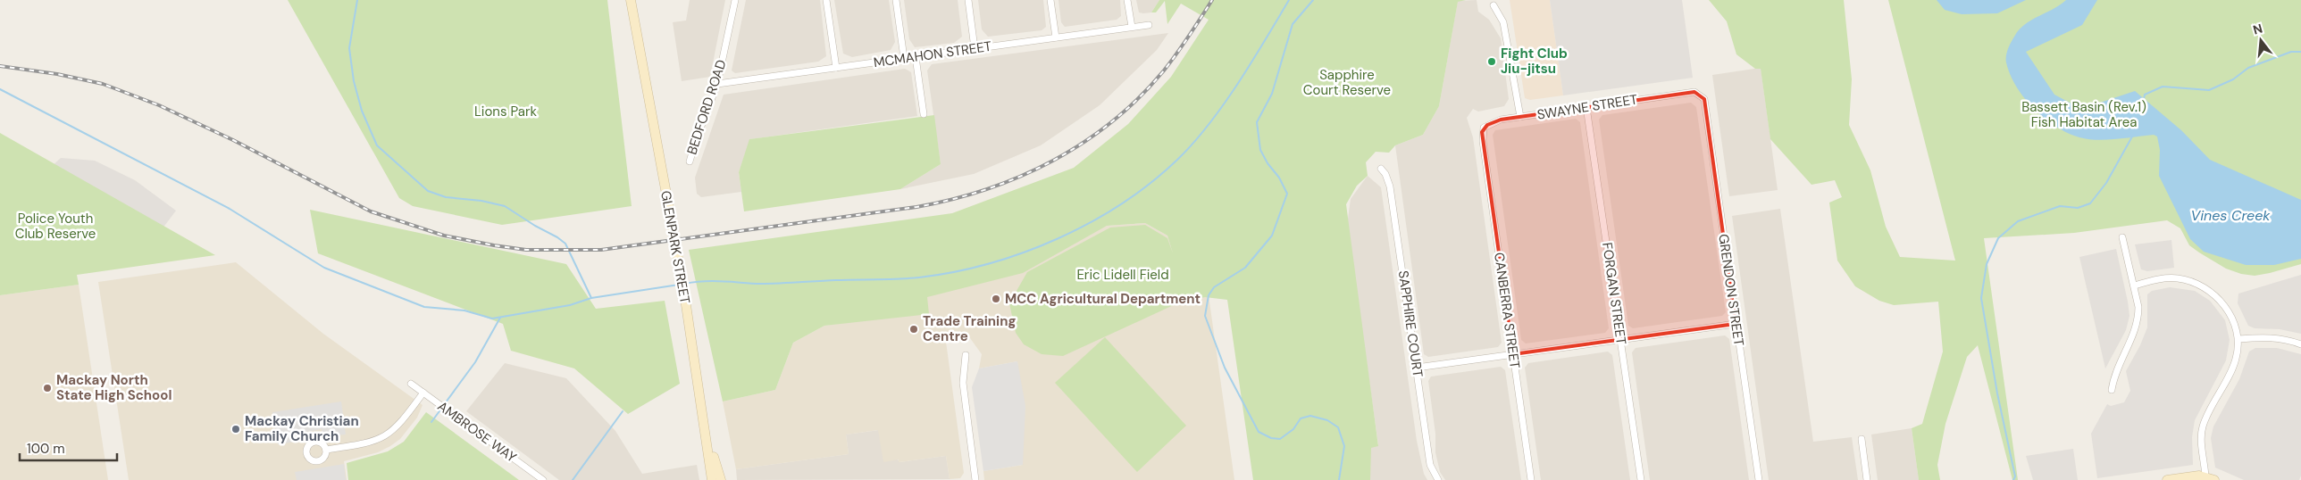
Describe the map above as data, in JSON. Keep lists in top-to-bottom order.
{
  "streets": {
    "main road": ["GLENPARK STREET"],
    "street": [
      "MCMAHON STREET",
      "BEDFORD ROAD",
      "SWAYNE STREET",
      "GRENDON STREET",
      "FORGAN STREET",
      "CANBERRA STREET",
      "SAPPHIRE COURT",
      "AMBROSE WAY"
    ]
  },
  "crossings": [
    ["MCMAHON STREET", "BEDFORD ROAD"],
    ["SWAYNE STREET", "GRENDON STREET"],
    ["SWAYNE STREET", "FORGAN STREET"],
    ["SWAYNE STREET", "CANBERRA STREET"]
  ],
  "water": ["Vines Creek"],
  "parks": [
    "Sapphire Court Reserve",
    "Bassett Basin (Rev.1) Fish Habitat Area",
    "Lions Park",
    "Police Youth Club Reserve",
    "Eric Lidell Field"
  ],
  "places": [
    "Fight Club Jiu-jitsu",
    "MCC Agricultural Department",
    "Trade Training Centre",
    "Mackay North State High School",
    "Mackay Christian Family Church"
  ],
  "scale_bar": "100 m",
  "north": "top"
}
